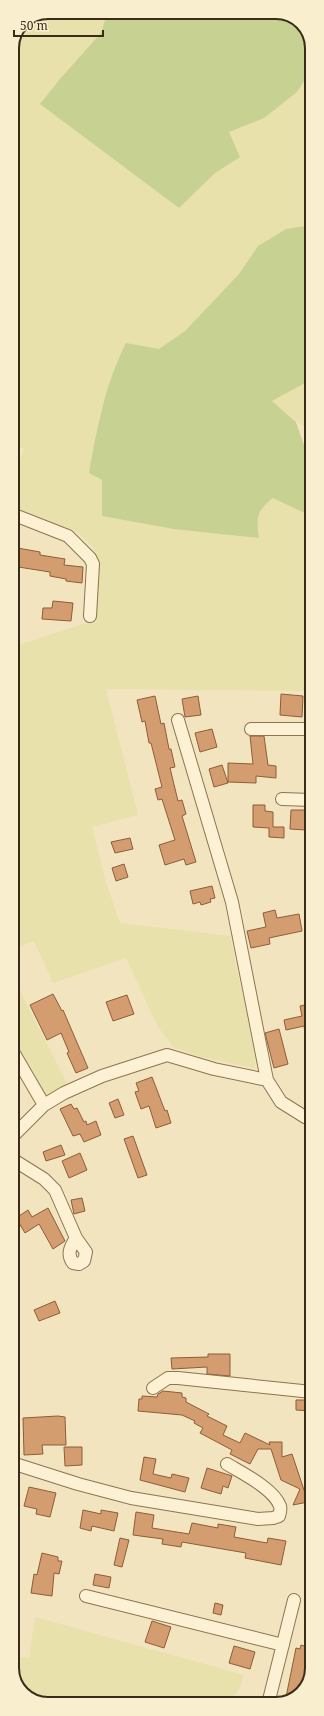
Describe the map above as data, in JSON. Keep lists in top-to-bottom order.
{
  "scale_bar": "50 m"
}
